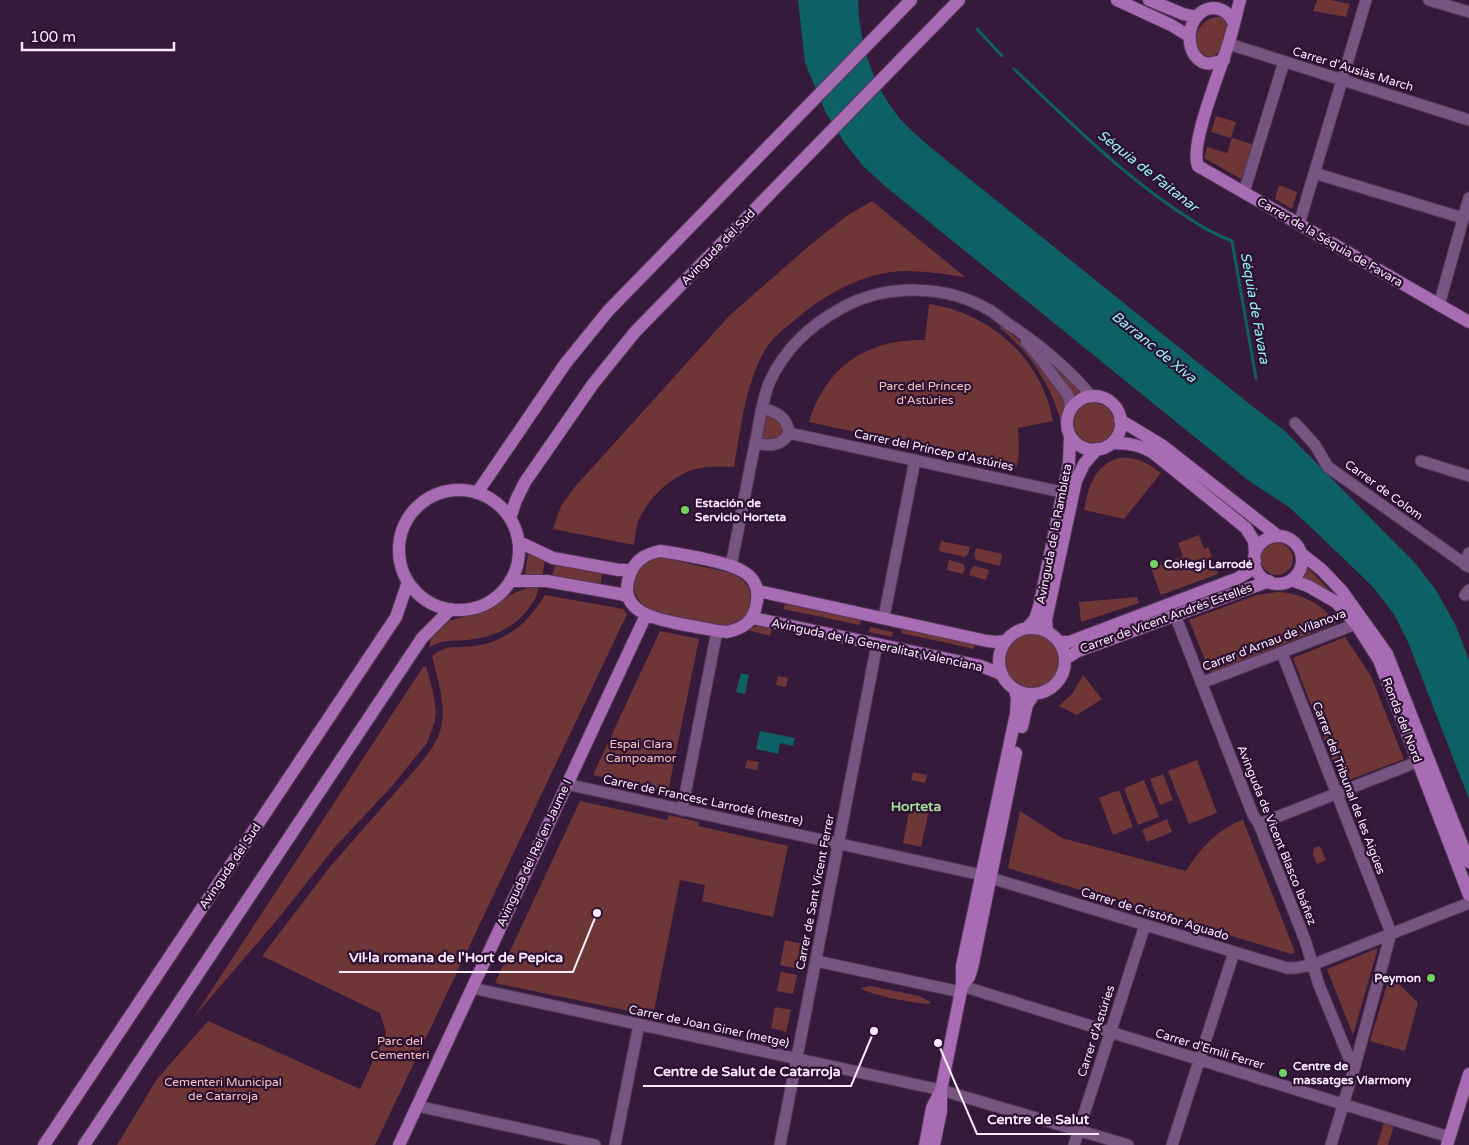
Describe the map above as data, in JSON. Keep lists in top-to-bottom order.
{
  "streets": {
    "street": [
      "Carrer d'Ausiàs March",
      "Carrer de la Séquia de Favara",
      "Avinguda del Sud",
      "Carrer del Príncep d'Astúries",
      "Carrer de Colom",
      "Avinguda de la Rambleta",
      "Carrer de Vicent Andrés Estellés",
      "Carrer d'Arnau de Vilanova",
      "Avinguda de la Generalitat Valenciana",
      "Ronda del Nord",
      "Carrer del Tribunal de les Aigües",
      "Carrer de Francesc Larrodé (mestre)",
      "Avinguda de Vicent Blasco Ibáñez",
      "Avinguda del Rei en Jaume I",
      "Carrer de Sant Vicent Ferrer",
      "Carrer de Cristòfor Aguado",
      "Carrer de Joan Giner (metge)",
      "Carrer d'Astúries",
      "Carrer d'Emili Ferrer"
    ]
  },
  "crossings": [
    ["Carrer del Príncep d'Astúries", "Avinguda de la Rambleta"],
    ["Avinguda de la Rambleta", "Carrer de Vicent Andrés Estellés"],
    ["Avinguda de la Rambleta", "Avinguda de la Generalitat Valenciana"],
    ["Carrer de Vicent Andrés Estellés", "Avinguda de la Generalitat Valenciana"],
    ["Carrer de Vicent Andrés Estellés", "Ronda del Nord"],
    ["Carrer de Vicent Andrés Estellés", "Avinguda de Vicent Blasco Ibáñez"],
    ["Carrer d'Arnau de Vilanova", "Ronda del Nord"],
    ["Carrer d'Arnau de Vilanova", "Carrer del Tribunal de les Aigües"],
    ["Carrer d'Arnau de Vilanova", "Avinguda de Vicent Blasco Ibáñez"],
    ["Avinguda de la Generalitat Valenciana", "Carrer de Sant Vicent Ferrer"],
    ["Carrer del Tribunal de les Aigües", "Carrer de Cristòfor Aguado"],
    ["Carrer de Francesc Larrodé (mestre)", "Avinguda del Rei en Jaume I"],
    ["Carrer de Francesc Larrodé (mestre)", "Carrer de Sant Vicent Ferrer"],
    ["Carrer de Francesc Larrodé (mestre)", "Carrer de Cristòfor Aguado"],
    ["Avinguda de Vicent Blasco Ibáñez", "Carrer de Cristòfor Aguado"],
    ["Avinguda del Rei en Jaume I", "Carrer de Joan Giner (metge)"],
    ["Carrer de Sant Vicent Ferrer", "Carrer de Joan Giner (metge)"],
    ["Carrer de Sant Vicent Ferrer", "Carrer d'Emili Ferrer"],
    ["Carrer de Cristòfor Aguado", "Carrer d'Astúries"],
    ["Carrer de Joan Giner (metge)", "Carrer d'Astúries"],
    ["Carrer d'Astúries", "Carrer d'Emili Ferrer"]
  ],
  "districts": ["Horteta"],
  "water": ["Séquia de Faitanar", "Séquia de Favara", "Barranc de Xiva"],
  "parks": [
    "Parc del Príncep d'Astúries",
    "Espai Clara Campoamor",
    "Parc del Cementeri",
    "Cementeri Municipal de Catarroja"
  ],
  "places": [
    "Estación de Servicio Horteta",
    "Col·legi Larrodé",
    "Vil·la romana de l'Hort de Pepica",
    "Peymon",
    "Centre de Salut de Catarroja",
    "Centre de Salut",
    "Centre de massatges Viarmony"
  ],
  "scale_bar": "100 m"
}
